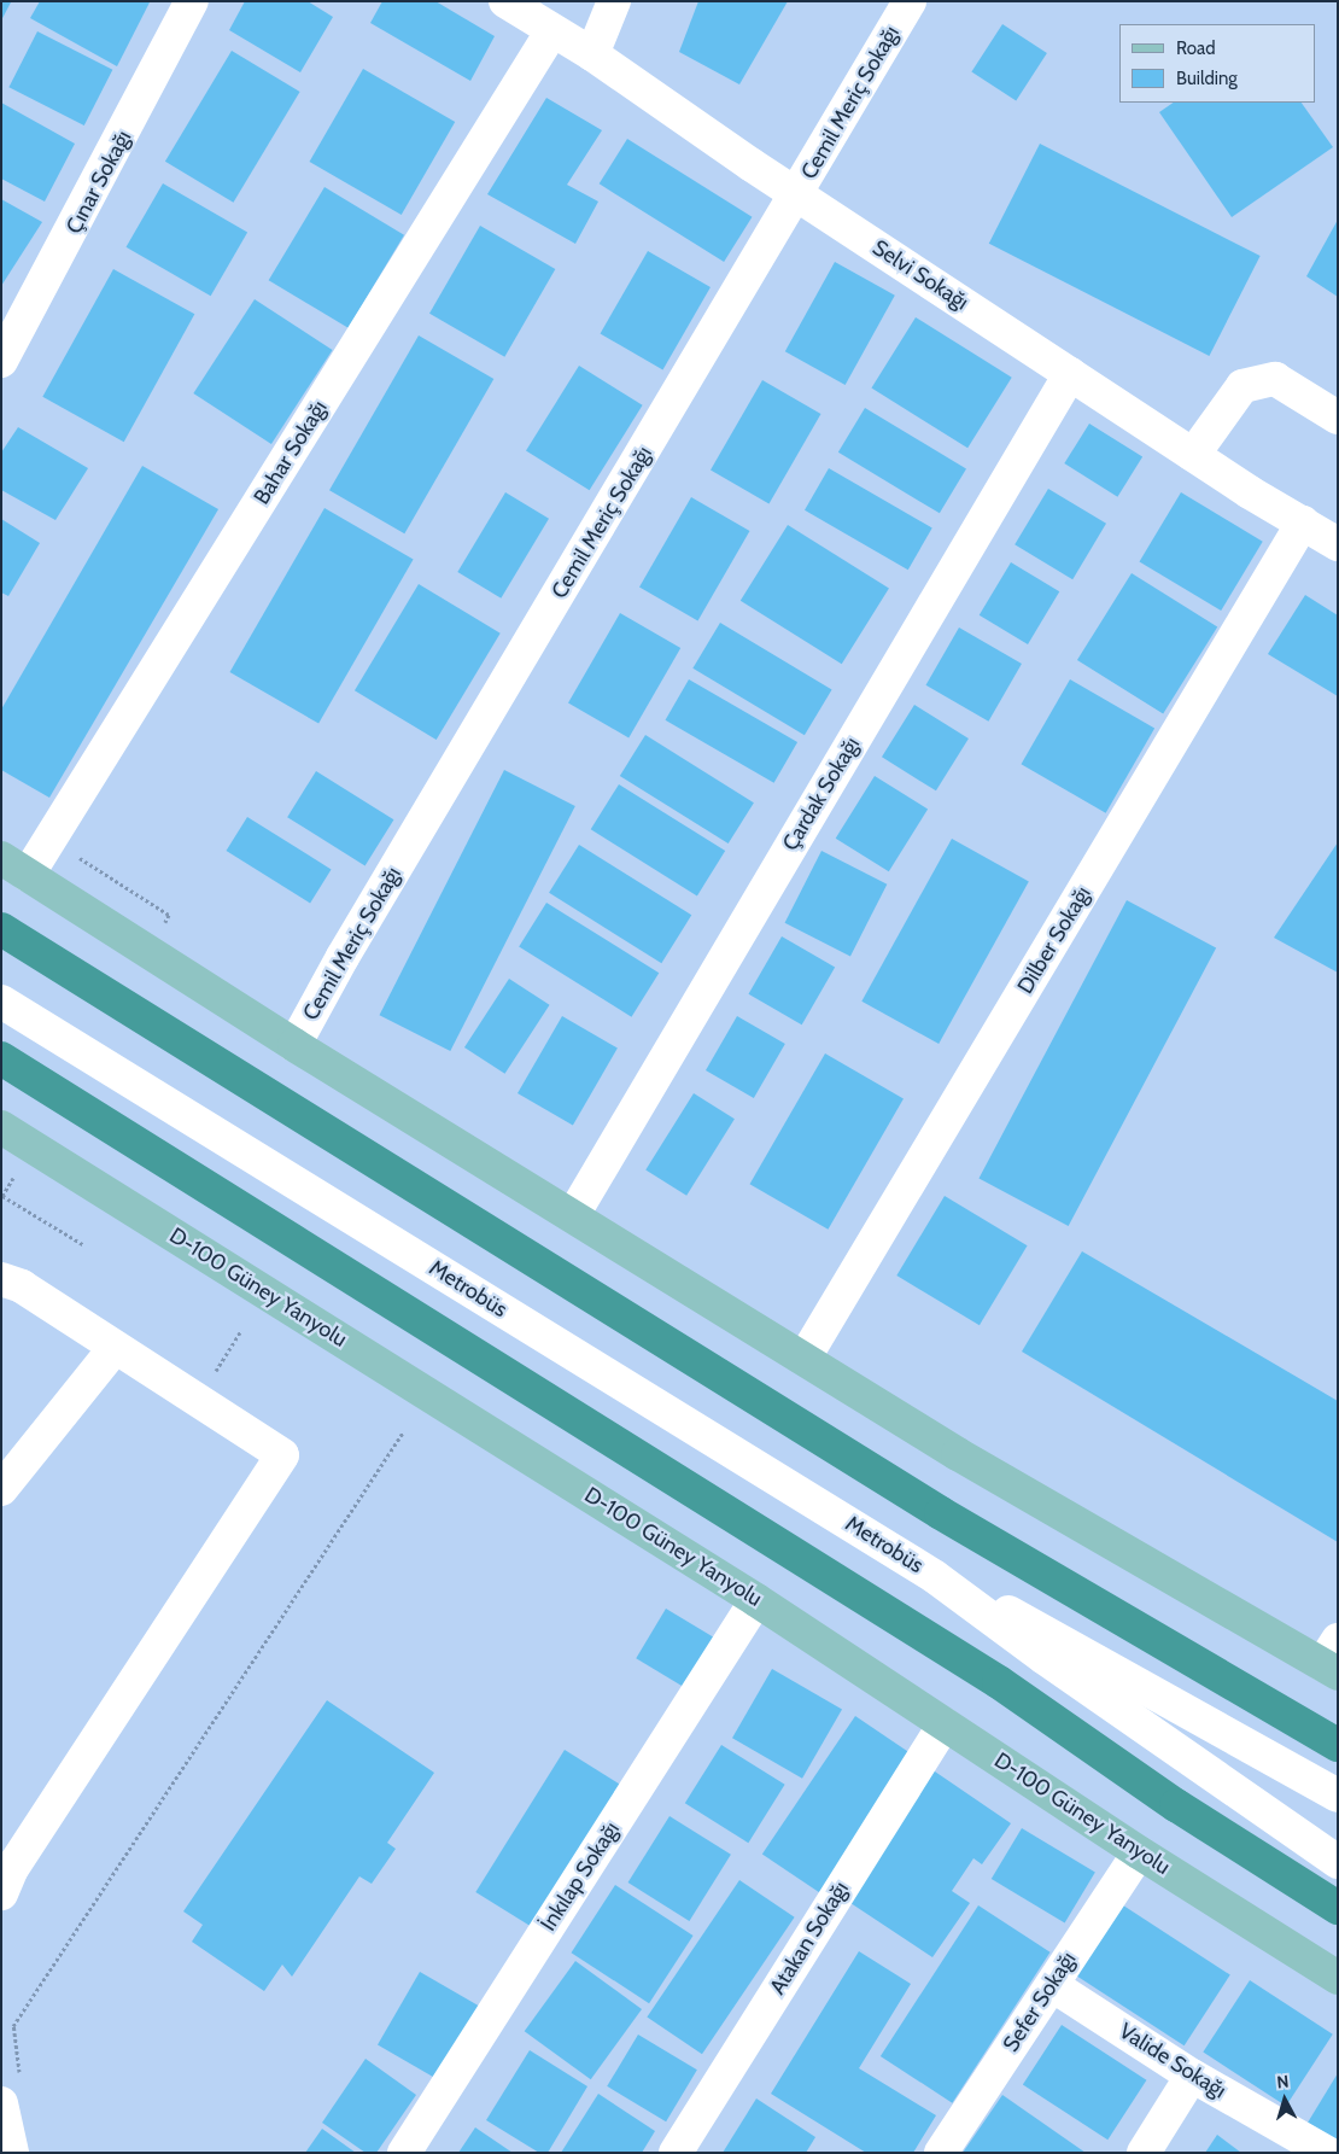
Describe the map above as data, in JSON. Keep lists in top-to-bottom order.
{
  "streets": {
    "main road": ["D-100 Güney Yanyolu"],
    "street": [
      "Cemil Meriç Sokağı",
      "Çınar Sokağı",
      "Selvi Sokağı",
      "Bahar Sokağı",
      "Çardak Sokağı",
      "Dilber Sokağı",
      "Metrobüs",
      "İnkılap Sokağı",
      "Atakan Sokağı",
      "Sefer Sokağı",
      "Valide Sokağı"
    ]
  },
  "crossings": [
    ["Cemil Meriç Sokağı", "Selvi Sokağı"],
    ["Selvi Sokağı", "Bahar Sokağı"],
    ["Selvi Sokağı", "Çardak Sokağı"],
    ["Selvi Sokağı", "Dilber Sokağı"],
    ["D-100 Güney Yanyolu", "İnkılap Sokağı"],
    ["D-100 Güney Yanyolu", "Atakan Sokağı"],
    ["D-100 Güney Yanyolu", "Sefer Sokağı"],
    ["Sefer Sokağı", "Valide Sokağı"]
  ],
  "legend": ["Road", "Building"],
  "north": "top"
}
